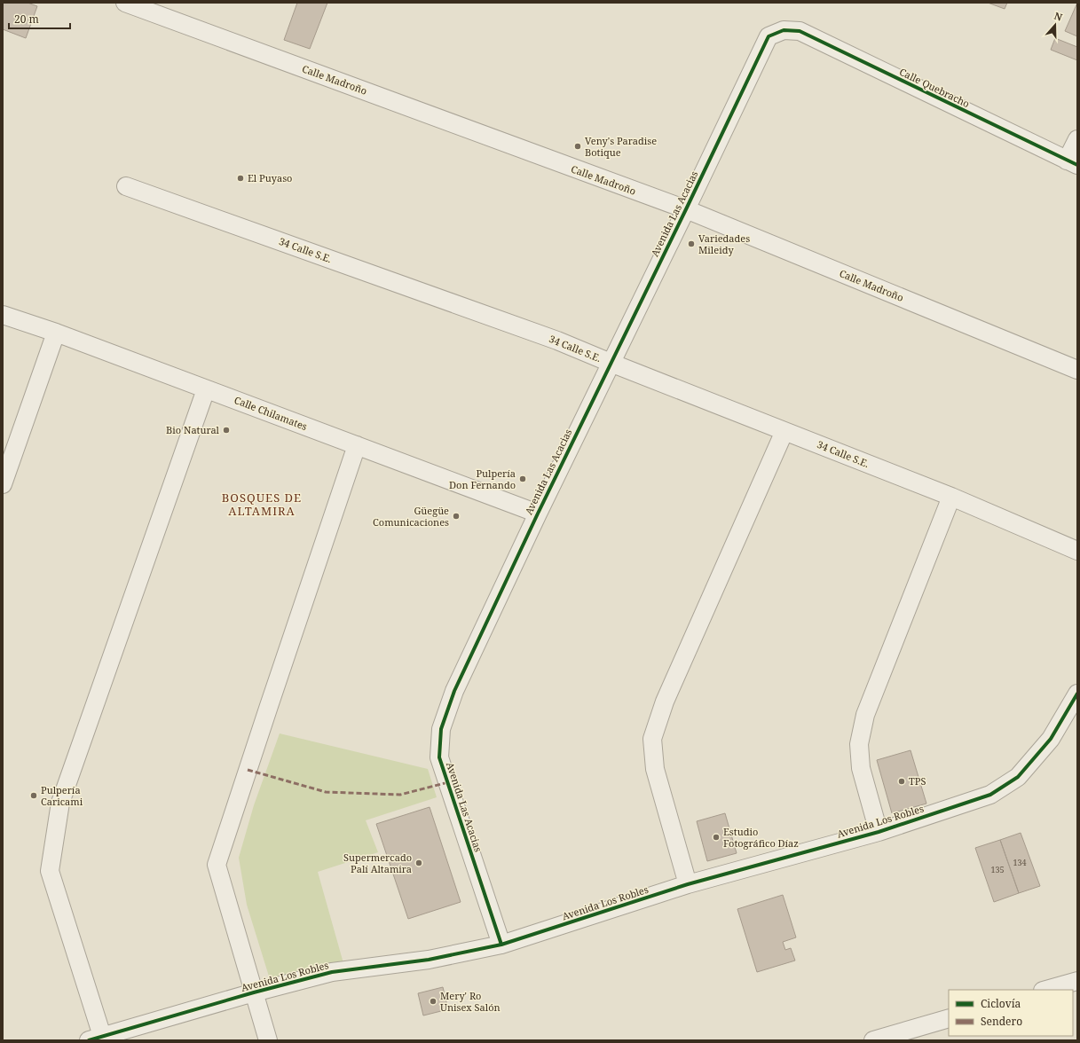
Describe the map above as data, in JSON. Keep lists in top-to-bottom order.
{
  "streets": {
    "street": [
      "Calle Madroño",
      "Calle Quebracho",
      "Avenida Las Acacias",
      "34 Calle S.E.",
      "Calle Chilamates",
      "Avenida Los Robles"
    ]
  },
  "crossings": [
    ["Calle Madroño", "Avenida Las Acacias"],
    ["Calle Quebracho", "Avenida Las Acacias"],
    ["Avenida Las Acacias", "34 Calle S.E."],
    ["Avenida Las Acacias", "Calle Chilamates"],
    ["Avenida Las Acacias", "Avenida Los Robles"]
  ],
  "districts": ["BOSQUES DE ALTAMIRA"],
  "places": [
    "Veny's Paradise Botique",
    "El Puyaso",
    "Variedades Mileidy",
    "Bio Natural",
    "Pulpería Don Fernando",
    "Güegüe Comunicaciones",
    "TPS",
    "Pulpería Caricami",
    "Estudio Fotográfico Díaz",
    "Supermercado Palí Altamira",
    "Mery' Ro Unisex Salón"
  ],
  "house_numbers": ["134", "135"],
  "legend": ["Ciclovía", "Sendero"],
  "scale_bar": "20 m",
  "north": "top"
}
